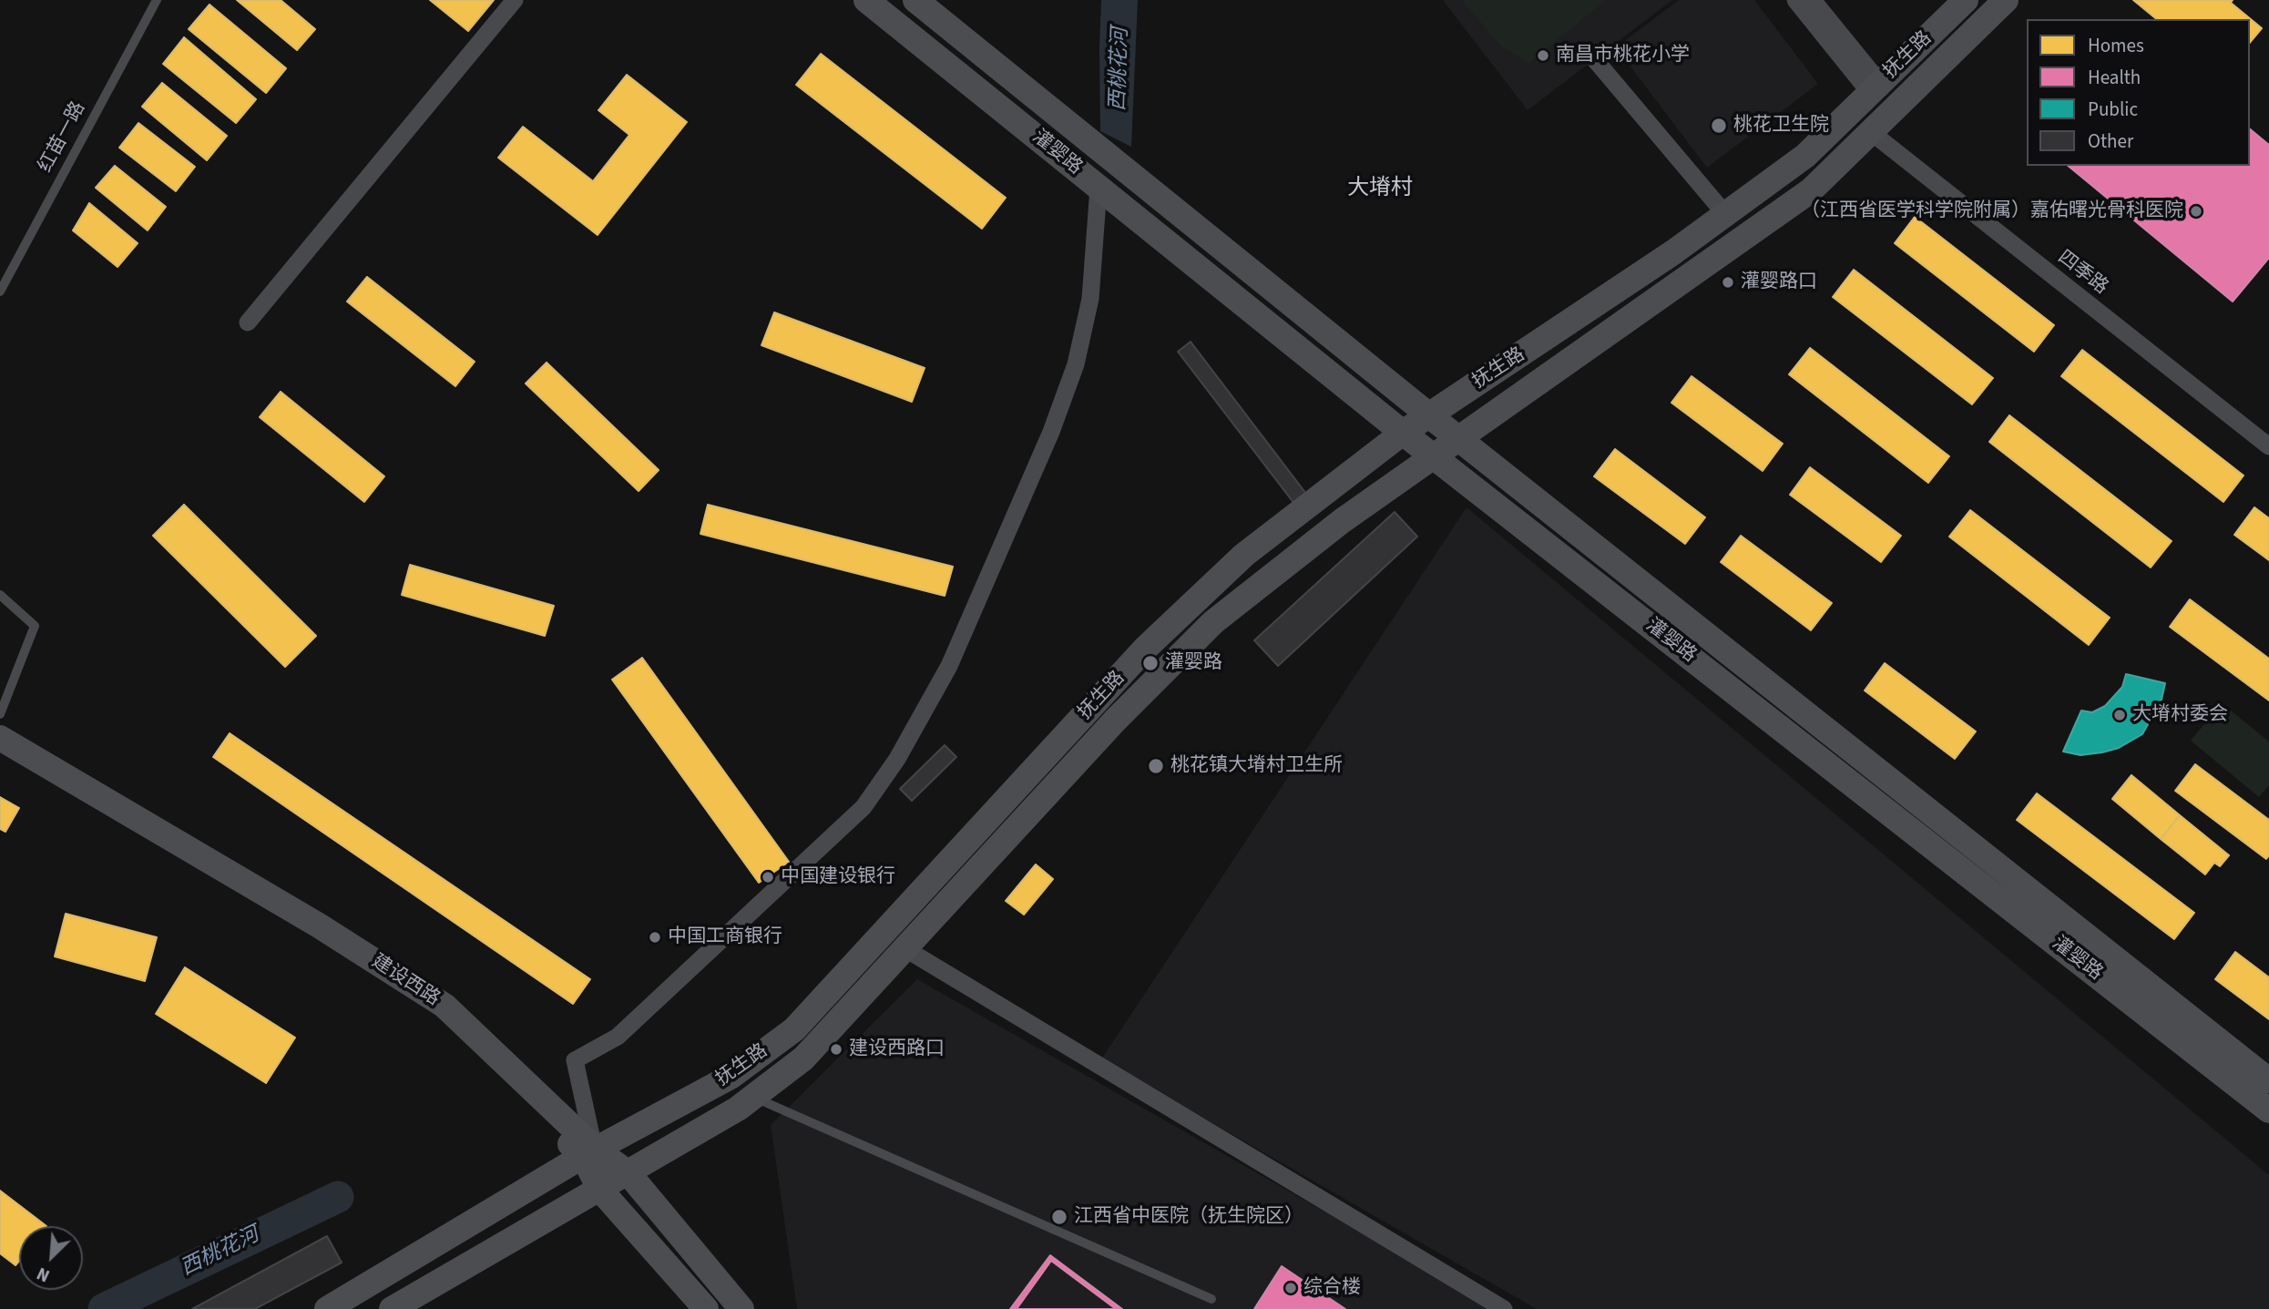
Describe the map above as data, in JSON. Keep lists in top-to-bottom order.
{
  "streets": {
    "main road": ["抚生路", "灌婴路", "建设西路"],
    "street": ["四季路"],
    "lane": ["红苗一路"]
  },
  "crossings": [
    ["抚生路", "灌婴路"],
    ["抚生路", "四季路"],
    ["抚生路", "建设西路"]
  ],
  "districts": ["大塉村"],
  "water": ["西桃花河"],
  "places": [
    "南昌市桃花小学",
    "桃花卫生院",
    "（江西省医学科学院附属）嘉佑曙光骨科医院",
    "灌婴路口",
    "灌婴路",
    "大塉村委会",
    "桃花镇大塉村卫生所",
    "中国建设银行",
    "中国工商银行",
    "建设西路口",
    "江西省中医院（抚生院区）",
    "综合楼"
  ],
  "legend": [
    "Homes",
    "Health",
    "Public",
    "Other"
  ],
  "north": "bottom left"
}
